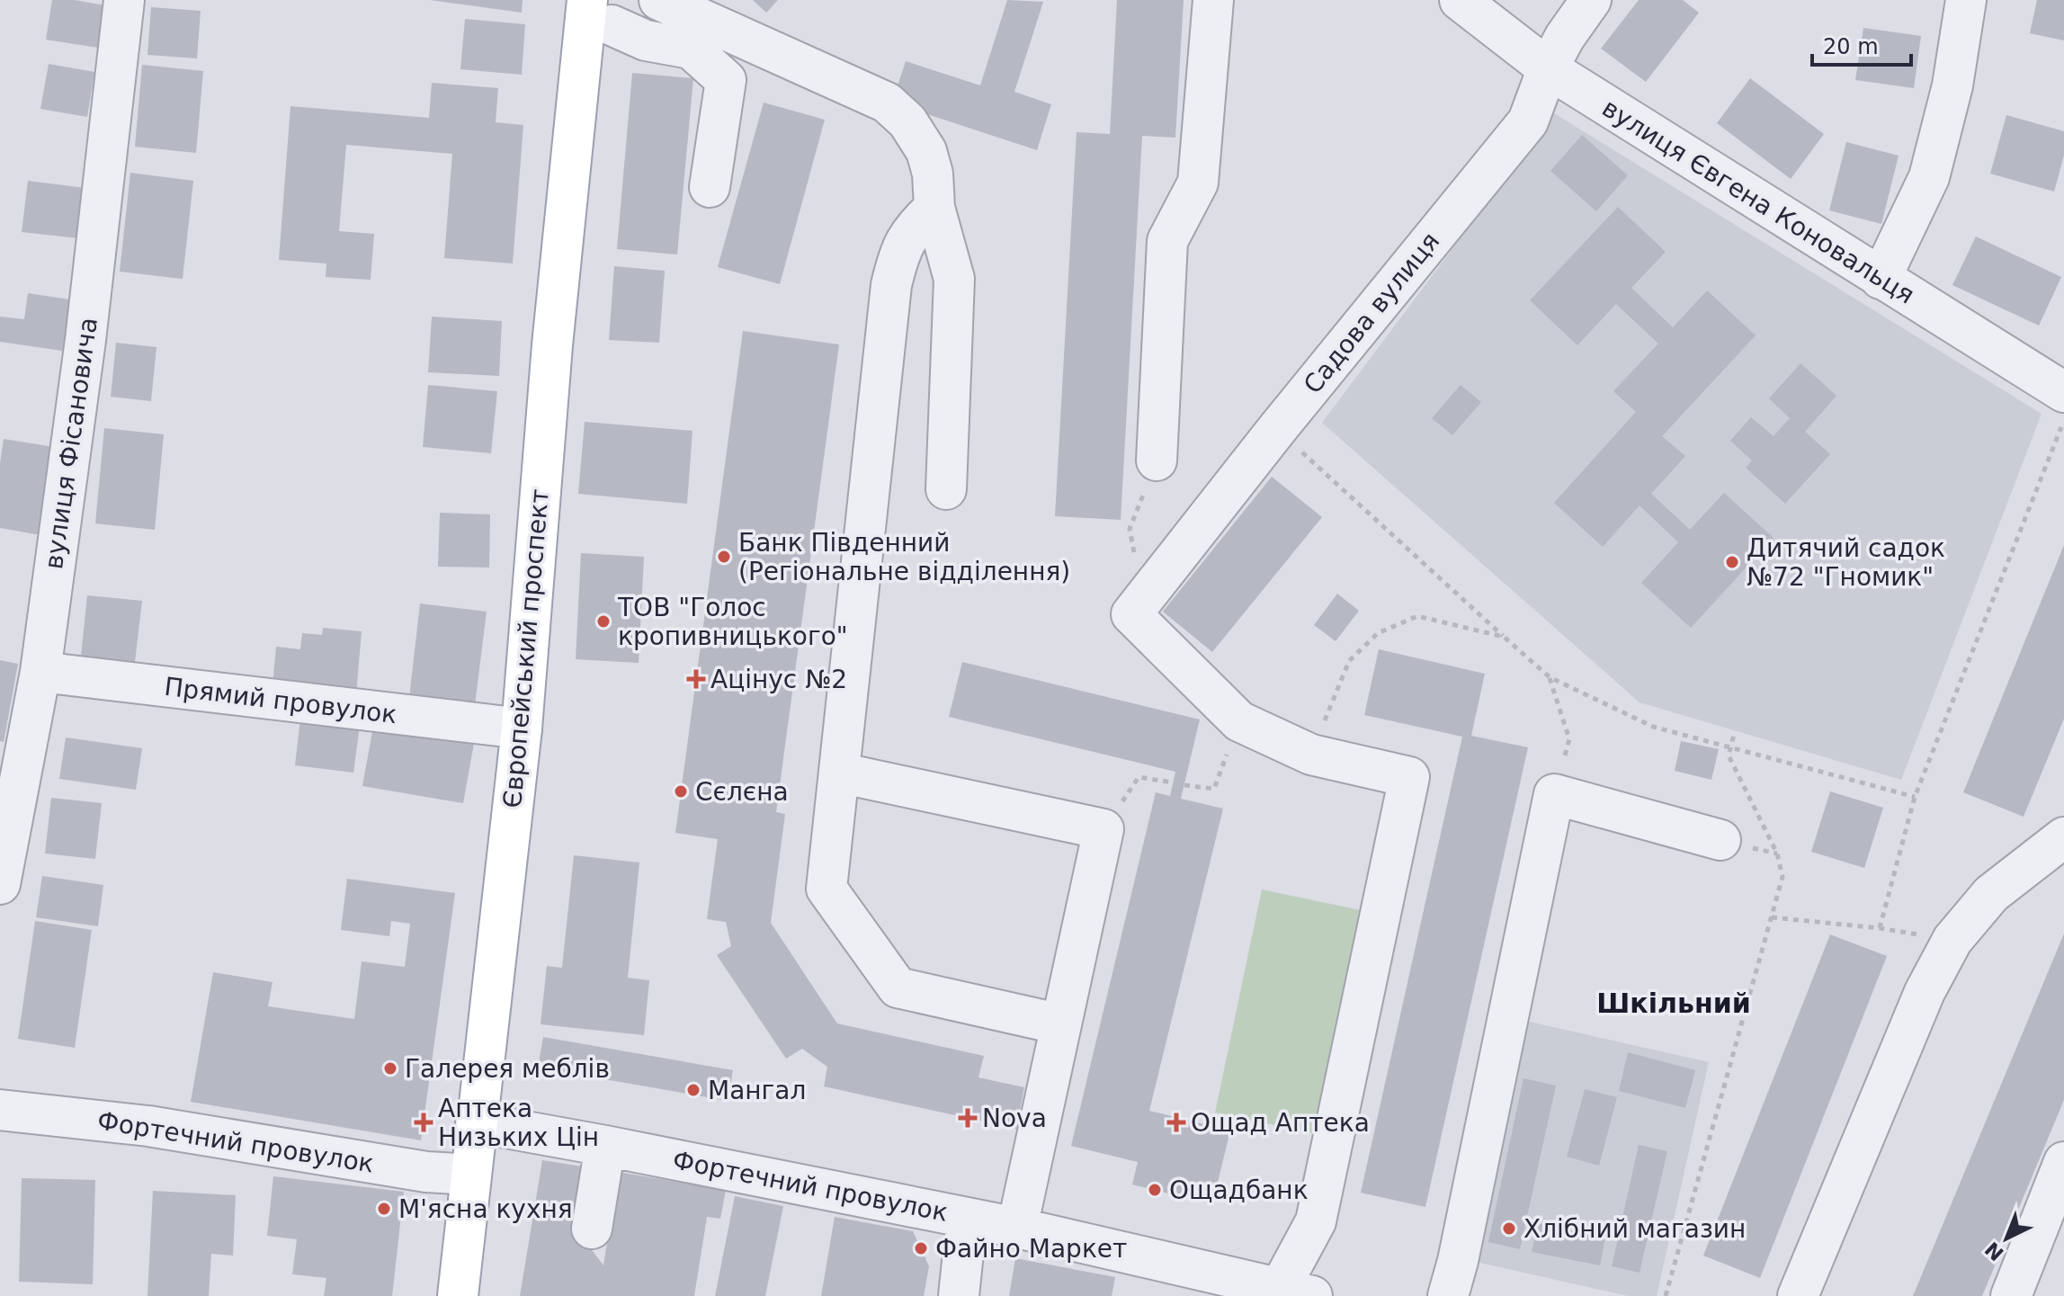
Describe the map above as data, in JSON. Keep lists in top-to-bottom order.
{
  "streets": {
    "main road": ["Європейський проспект"],
    "street": [
      "вулиця Євгена Коновальця",
      "Садова вулиця",
      "вулиця Фісановича",
      "Прямий провулок",
      "Фортечний провулок"
    ]
  },
  "crossings": [
    ["вулиця Євгена Коновальця", "Садова вулиця"],
    ["вулиця Фісановича", "Прямий провулок"],
    ["Європейський проспект", "Прямий провулок"],
    ["Європейський проспект", "Фортечний провулок"]
  ],
  "districts": ["Шкільний"],
  "places": {
    "other": [
      "Банк Південний (Регіональне відділення)",
      "Дитячий садок №72 \"Гномик\"",
      "ТОВ \"Голос кропивницького\"",
      "Сєлєна",
      "Галерея меблів",
      "Мангал",
      "Ощадбанк",
      "М'ясна кухня",
      "Хлібний магазин",
      "Файно Маркет"
    ],
    "health": [
      "Ацінус №2",
      "Nova",
      "Аптека Низьких Цін",
      "Ощад Аптека"
    ]
  },
  "scale_bar": "20 m",
  "north": "bottom left"
}
